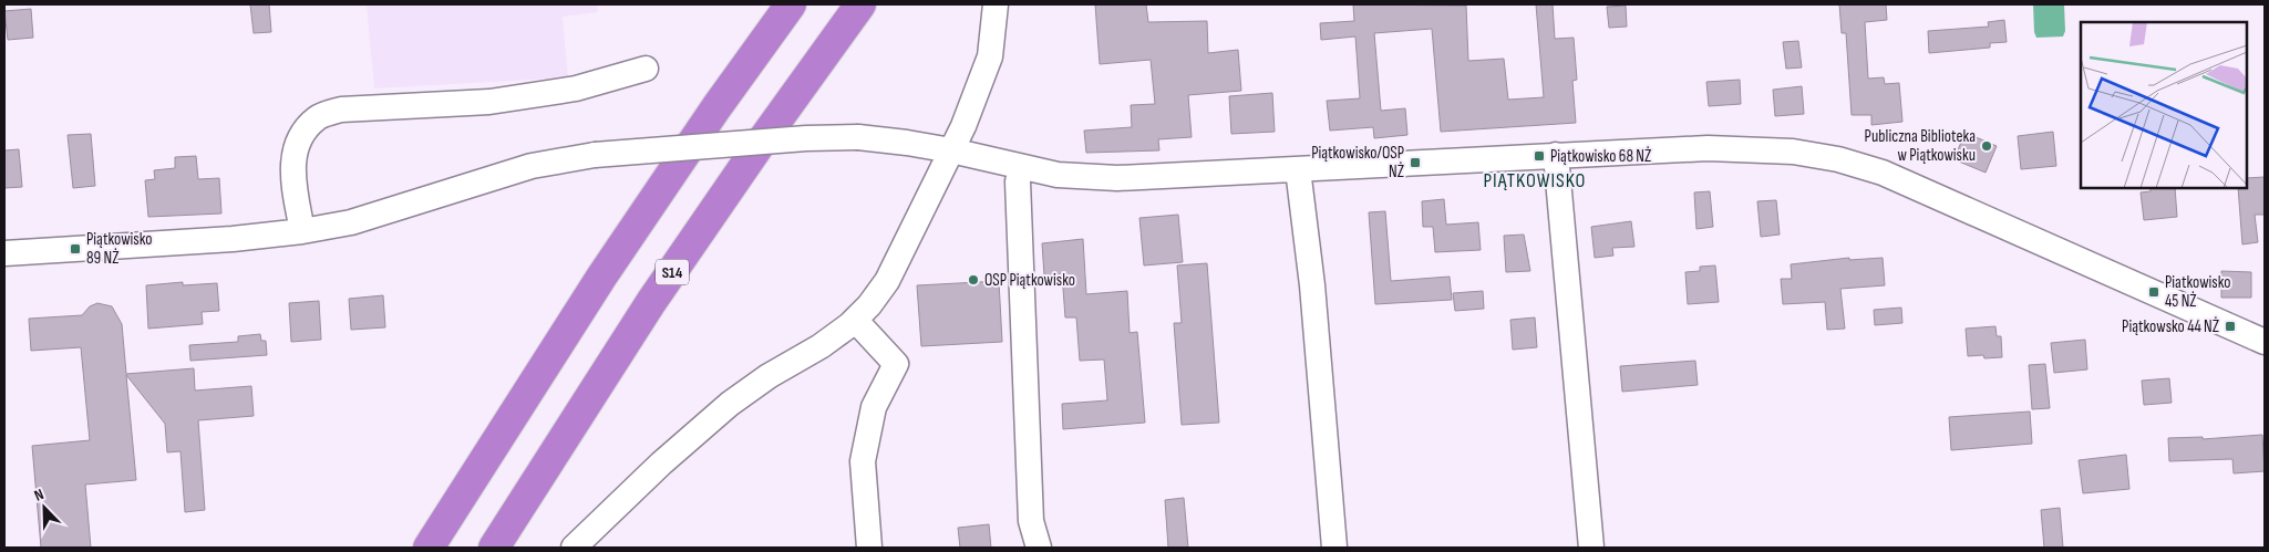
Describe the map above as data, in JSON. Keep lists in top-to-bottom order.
{
  "streets": {
    "highway": ["S14"]
  },
  "districts": ["PIĄTKOWISKO"],
  "places": {
    "other": ["Publiczna Biblioteka w Piątkowisku", "OSP Piątkowisko"],
    "transit": [
      "Piątkowisko 68 NŻ",
      "Piątkowisko/OSP NŻ",
      "Piątkowisko 89 NŻ",
      "Piatkowisko 45 NŻ",
      "Piątkowsko 44 NŻ"
    ]
  },
  "north": "top left"
}
